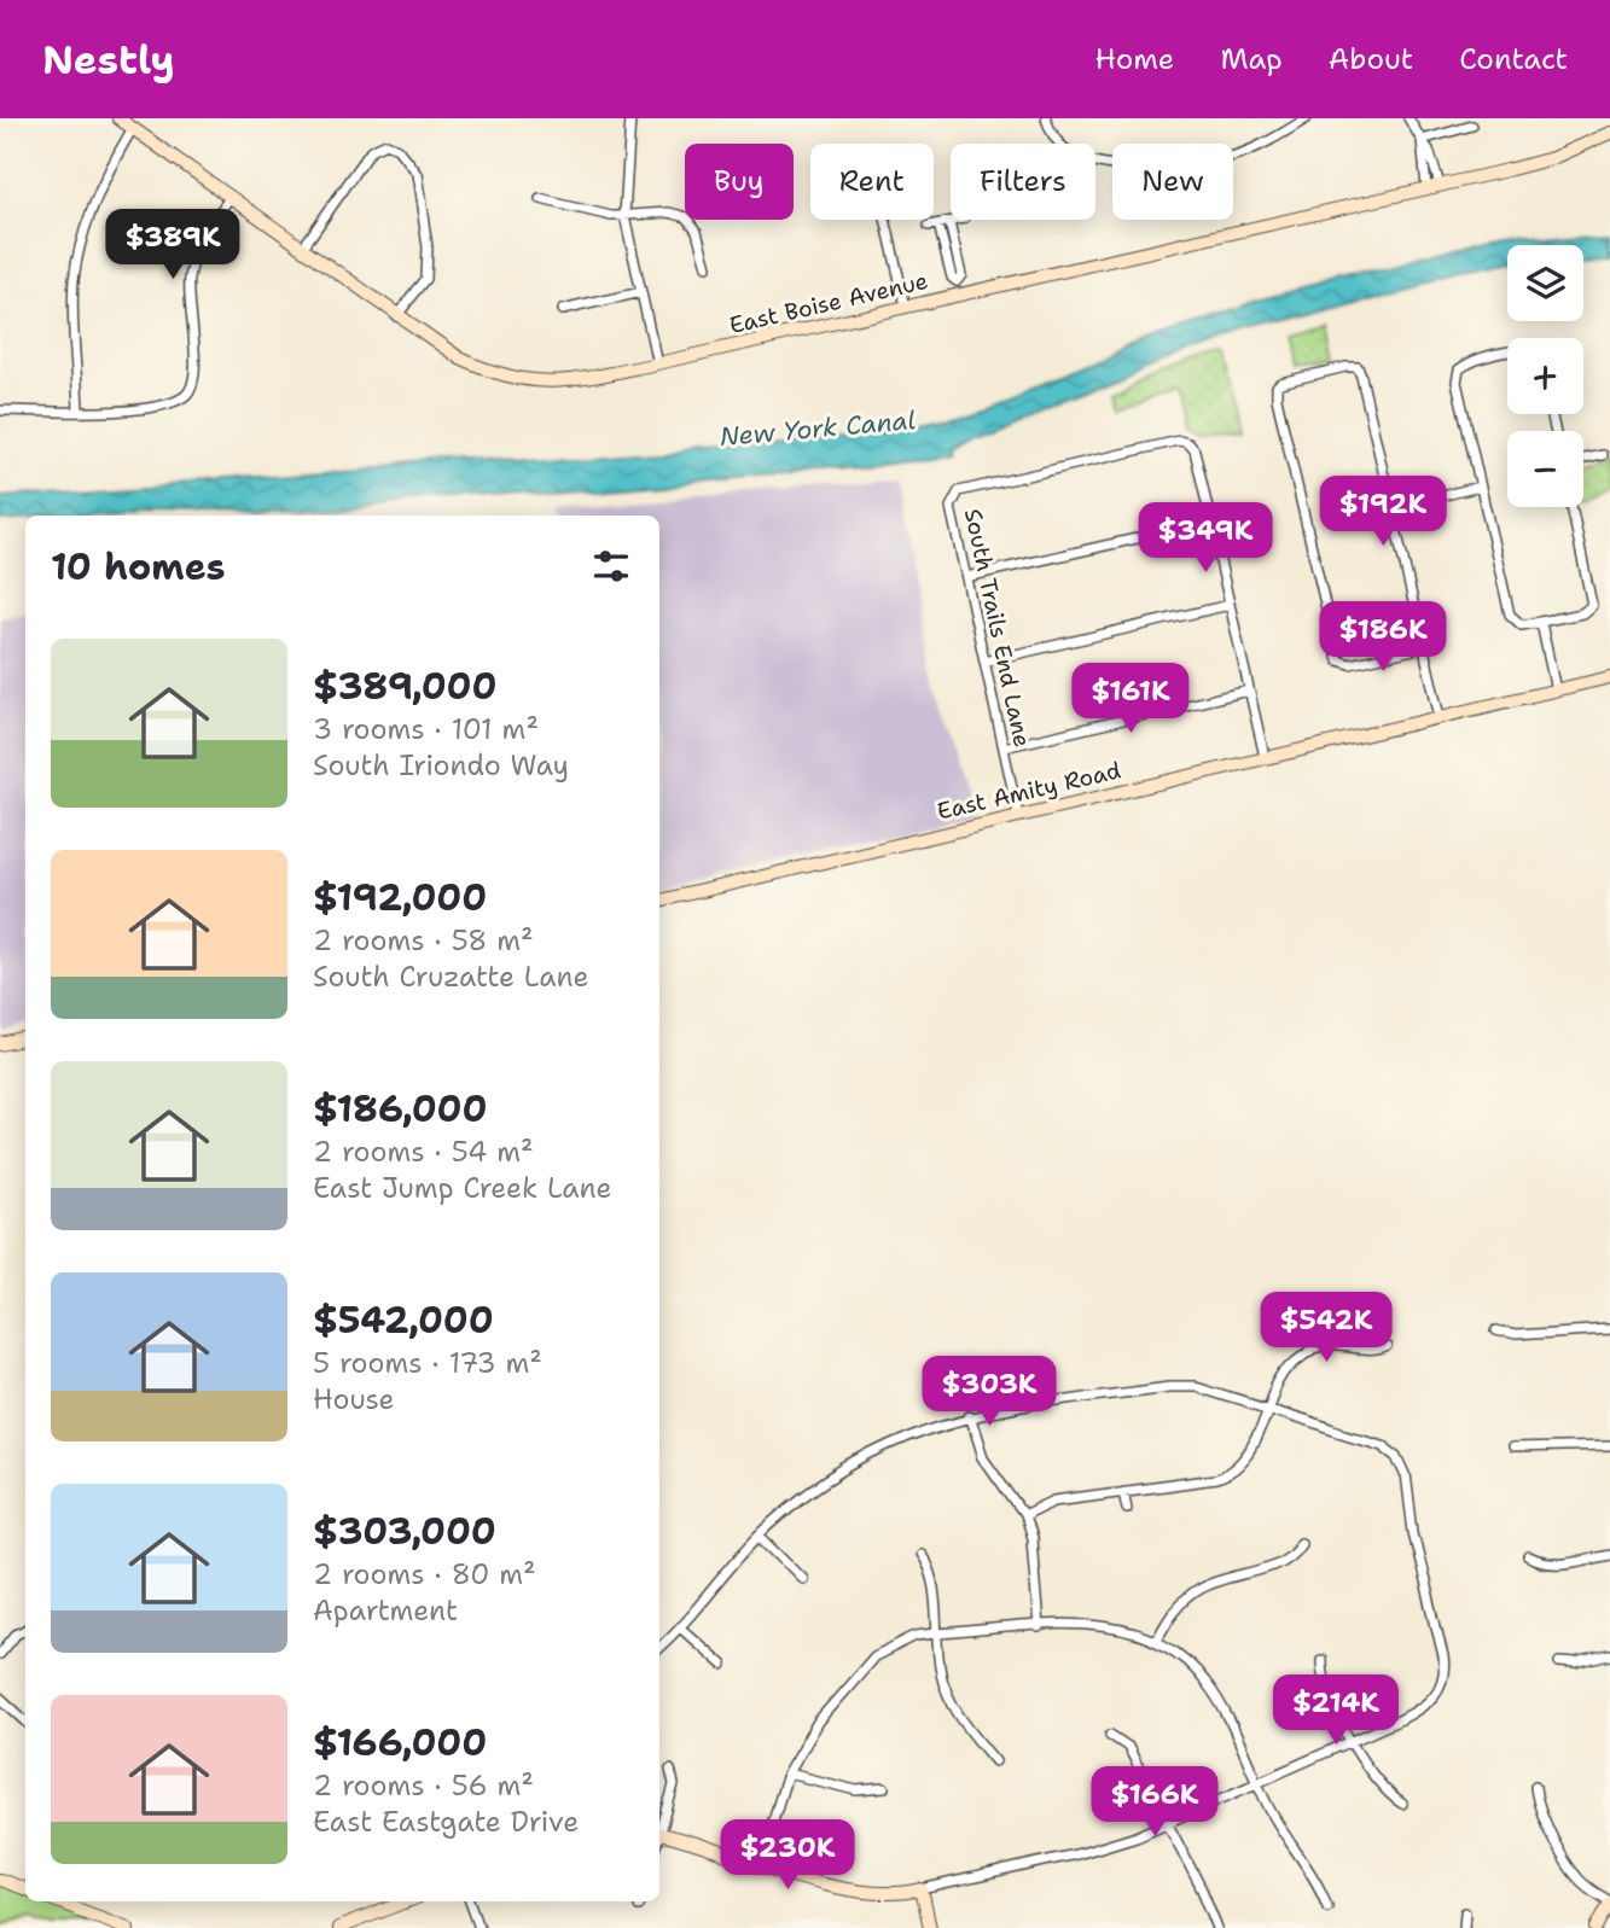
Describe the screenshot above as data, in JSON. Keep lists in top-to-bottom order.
{
  "streets": {
    "street": ["East Boise Avenue", "South Trails End Lane", "East Amity Road"]
  },
  "crossings": [
    ["South Trails End Lane", "East Amity Road"]
  ],
  "water": ["New York Canal"],
  "page": {
    "header": "Nestly",
    "nav": [
      "Home",
      "Map",
      "About",
      "Contact"
    ],
    "chip": [
      "Buy",
      "Rent",
      "Filters",
      "New"
    ],
    "price": [
      "$389K",
      "$192K",
      "$349K",
      "$186K",
      "$161K",
      "$542K",
      "$303K",
      "$214K",
      "$166K",
      "$230K"
    ],
    "map_buttons": ["+", "−"],
    "heading": "10 homes",
    "list": [
      {
        "name": "$389,000",
        "note": "3 rooms · 101 m² · South Iriondo Way"
      },
      {
        "name": "$192,000",
        "note": "2 rooms · 58 m² · South Cruzatte Lane"
      },
      {
        "name": "$186,000",
        "note": "2 rooms · 54 m² · East Jump Creek Lane"
      },
      {
        "name": "$542,000",
        "note": "5 rooms · 173 m² · House"
      },
      {
        "name": "$303,000",
        "note": "2 rooms · 80 m² · Apartment"
      },
      {
        "name": "$166,000",
        "note": "2 rooms · 56 m² · East Eastgate Drive"
      }
    ]
  }
}
